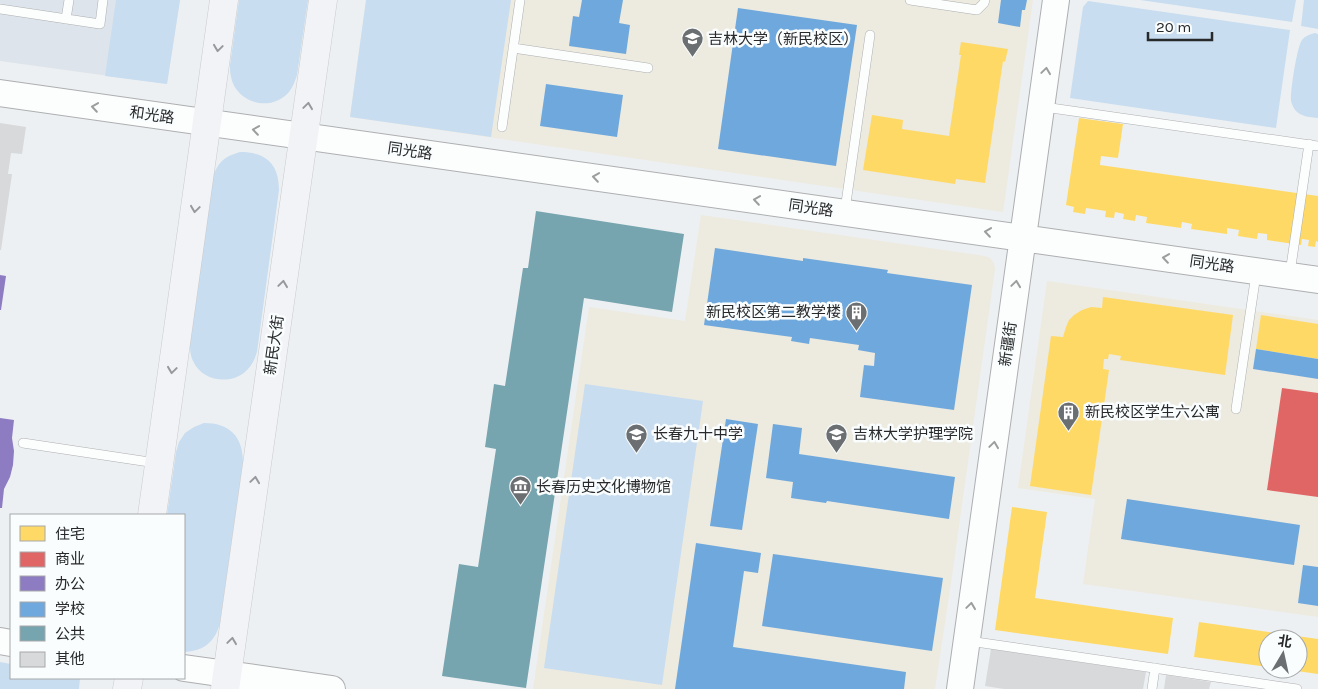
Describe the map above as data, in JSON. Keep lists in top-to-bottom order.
{
  "streets": {
    "main road": ["新民大街"],
    "street": ["和光路", "同光路", "新疆街"]
  },
  "crossings": [
    ["和光路", "同光路"],
    ["和光路", "新民大街"],
    ["同光路", "新疆街"],
    ["同光路", "新民大街"]
  ],
  "one_way": ["和光路", "同光路", "新疆街"],
  "places": {
    "school or university": ["吉林大学（新民校区）", "长春九十中学", "吉林大学护理学院"],
    "building": ["新民校区第二教学楼", "新民校区学生六公寓"],
    "museum": ["长春历史文化博物馆"]
  },
  "legend": [
    "住宅",
    "商业",
    "办公",
    "学校",
    "公共",
    "其他"
  ],
  "scale_bar": "20 m",
  "north": "top"
}
